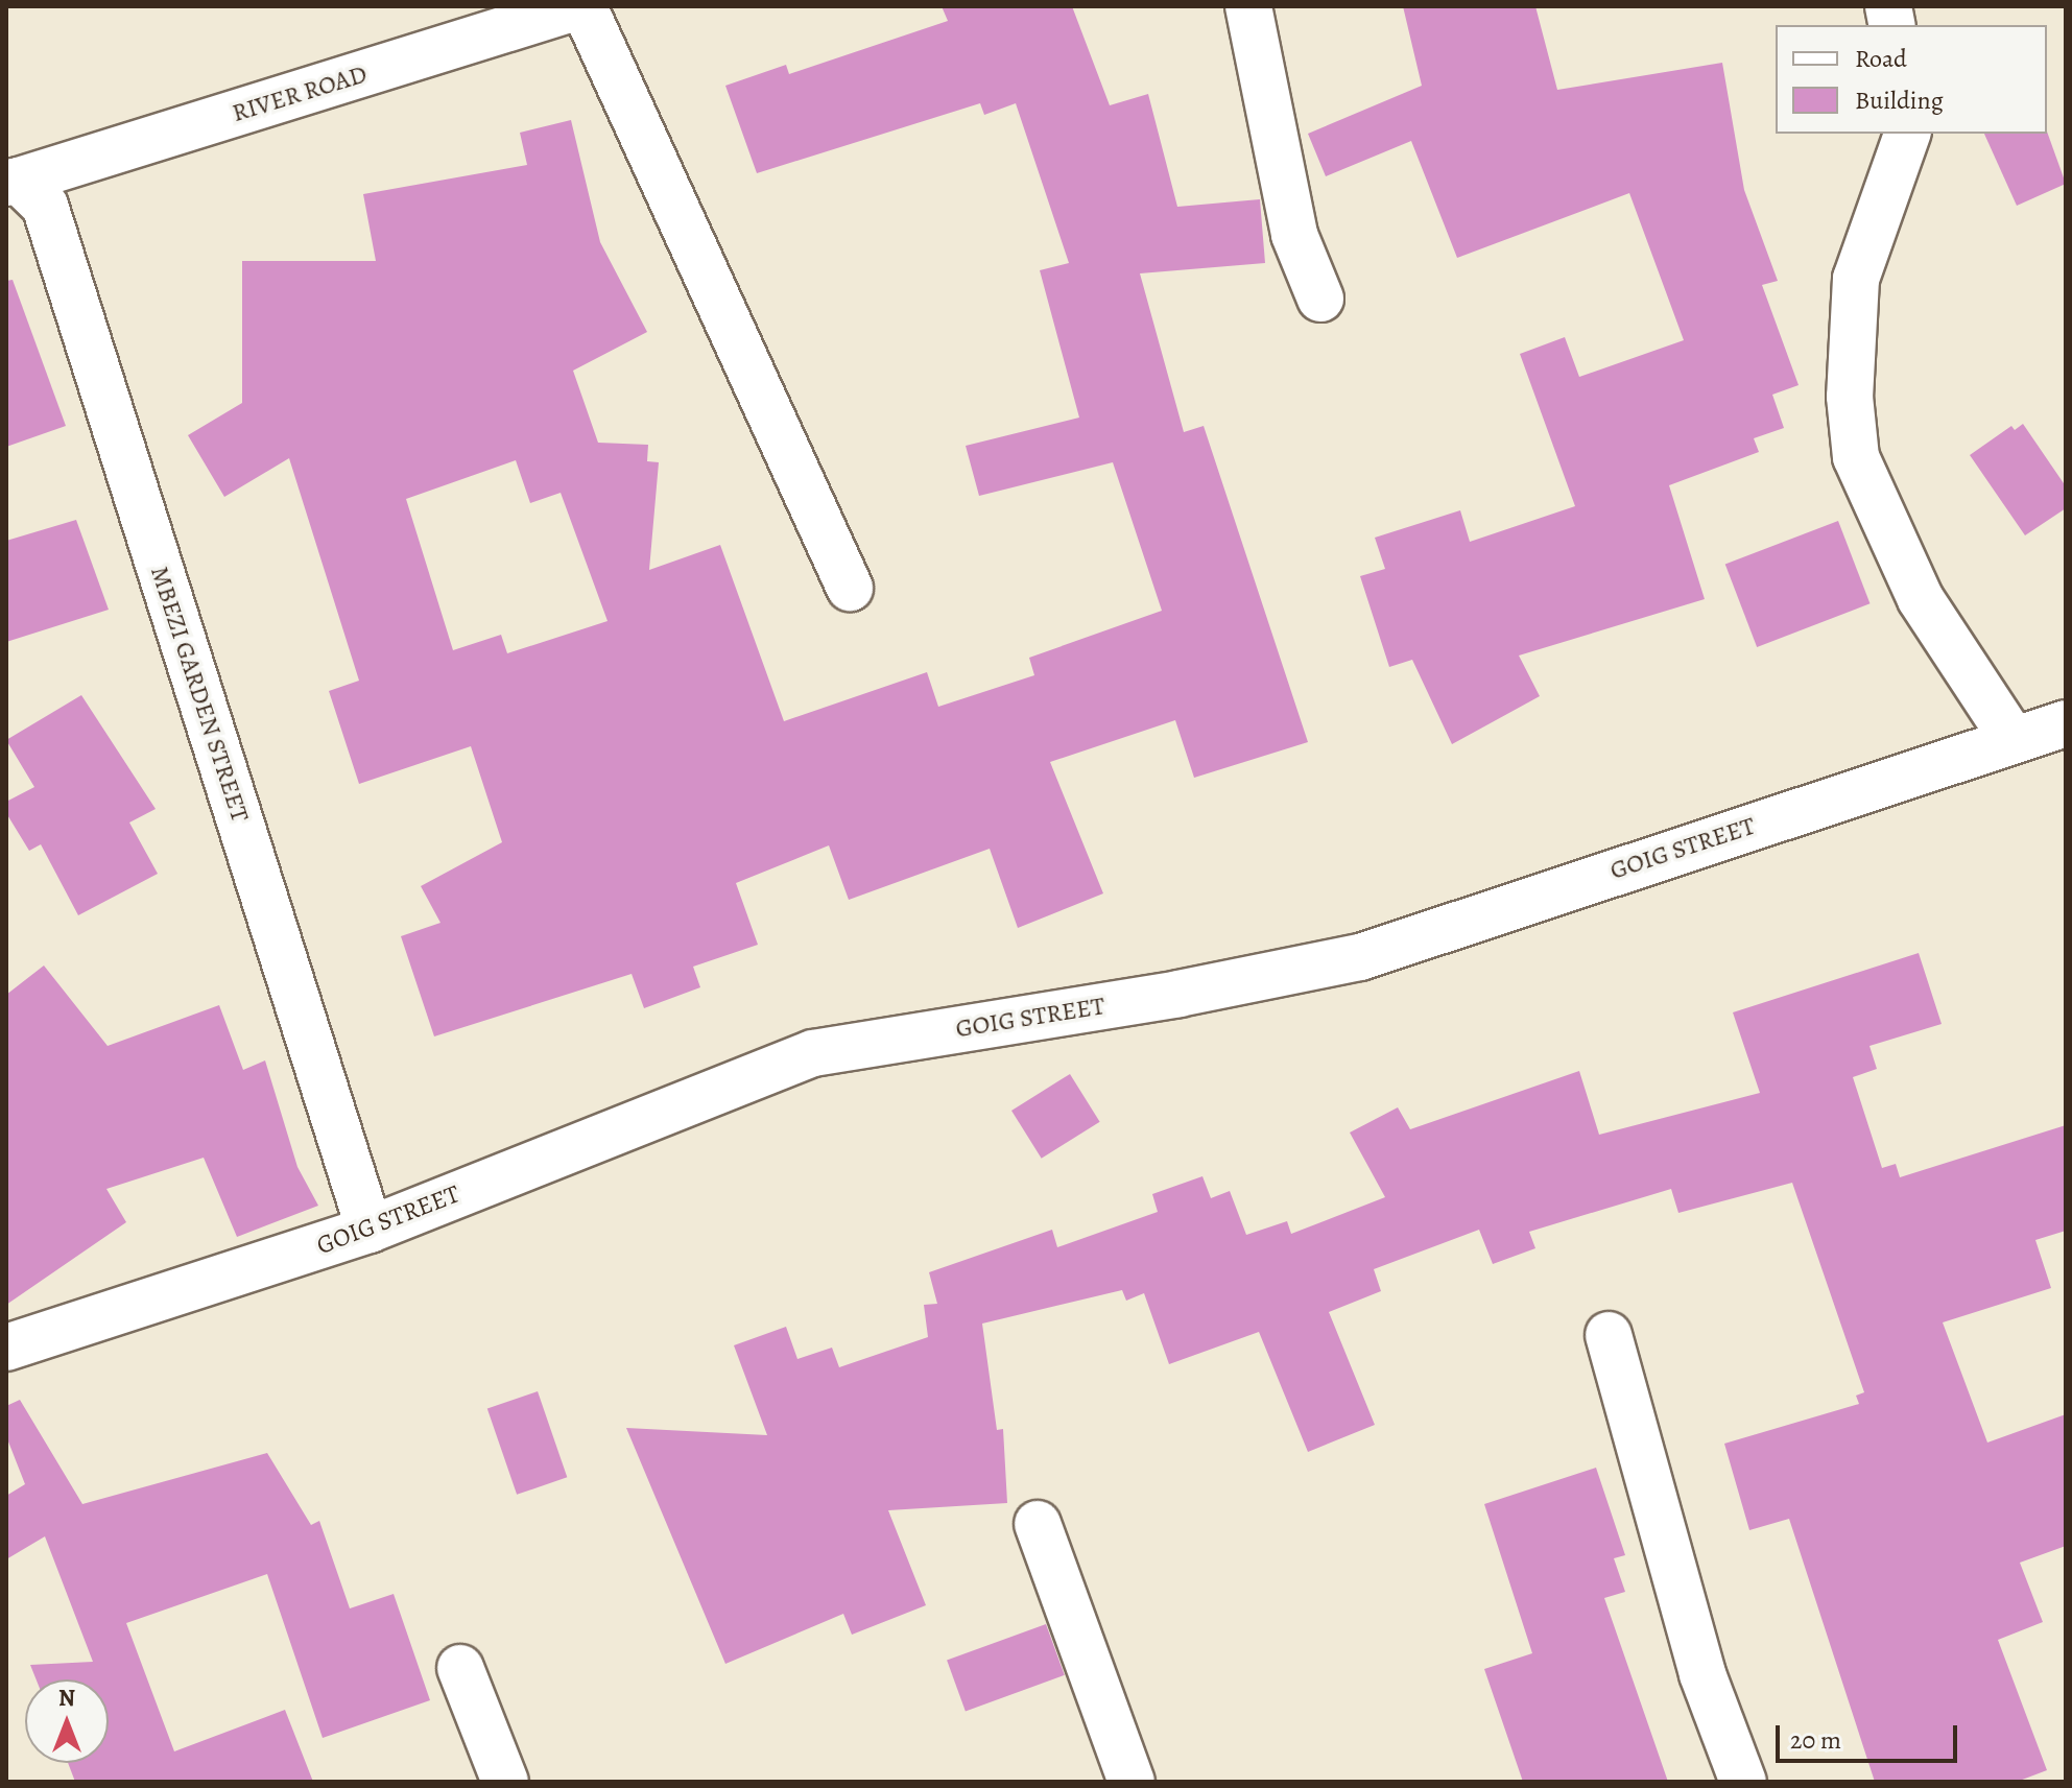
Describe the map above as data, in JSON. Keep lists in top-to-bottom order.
{
  "streets": {
    "street": ["RIVER ROAD", "MBEZI GARDEN STREET", "GOIG STREET"]
  },
  "crossings": [
    ["RIVER ROAD", "MBEZI GARDEN STREET"],
    ["MBEZI GARDEN STREET", "GOIG STREET"]
  ],
  "legend": ["Road", "Building"],
  "scale_bar": "20 m",
  "north": "top"
}
